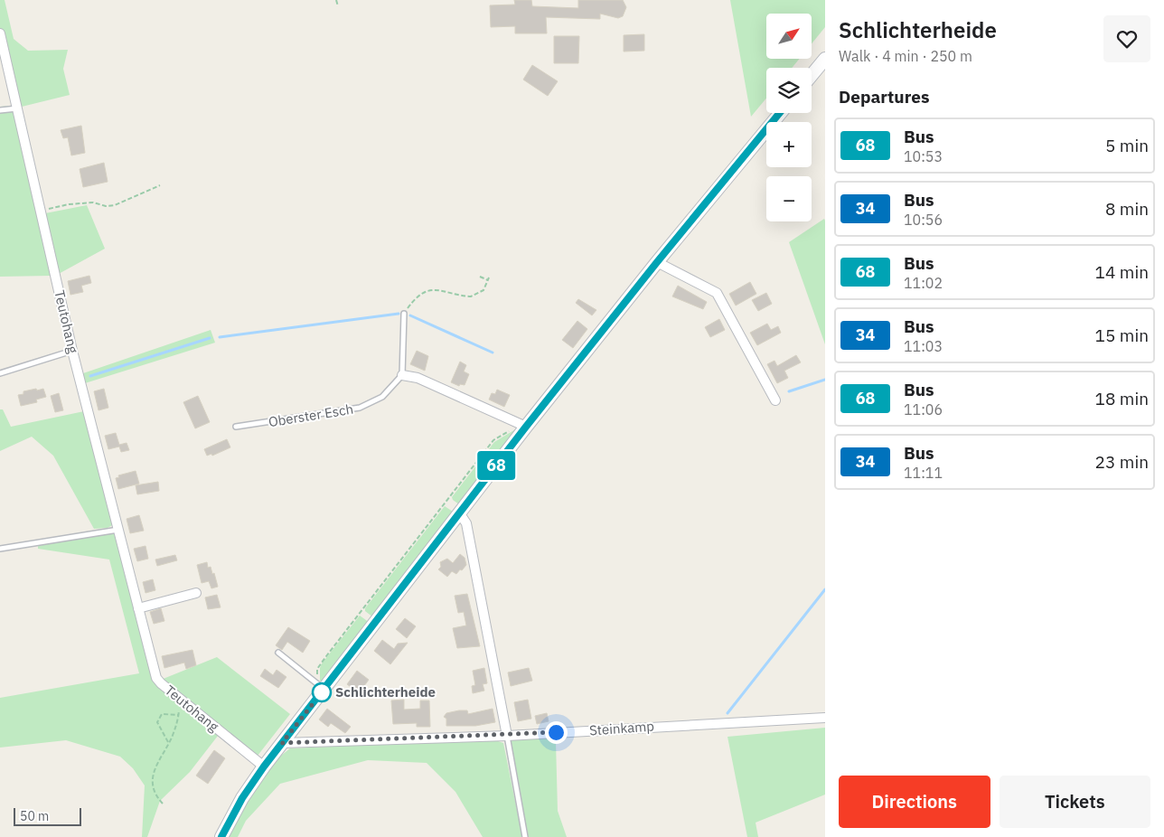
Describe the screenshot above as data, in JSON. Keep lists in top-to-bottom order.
{
  "streets": {
    "street": ["Teutohang", "Steinkamp"],
    "lane": ["Oberster Esch"]
  },
  "places": ["Schlichterheide"],
  "lines": ["bus line 68"],
  "scale_bar": "50 m",
  "north": "top right",
  "page": {
    "on_map": "68",
    "heading": [
      ["Schlichterheide", "Walk · 4 min · 250 m"],
      "Departures"
    ],
    "map_buttons": ["+", "−"],
    "list": [
      {
        "mark": "68",
        "name": "Bus",
        "note": "10:53",
        "value": "5 min"
      },
      {
        "mark": "34",
        "name": "Bus",
        "note": "10:56",
        "value": "8 min"
      },
      {
        "mark": "68",
        "name": "Bus",
        "note": "11:02",
        "value": "14 min"
      },
      {
        "mark": "34",
        "name": "Bus",
        "note": "11:03",
        "value": "15 min"
      },
      {
        "mark": "68",
        "name": "Bus",
        "note": "11:06",
        "value": "18 min"
      },
      {
        "mark": "34",
        "name": "Bus",
        "note": "11:11",
        "value": "23 min"
      }
    ],
    "buttons": ["Directions", "Tickets"],
    "scale": "50 m"
  }
}
